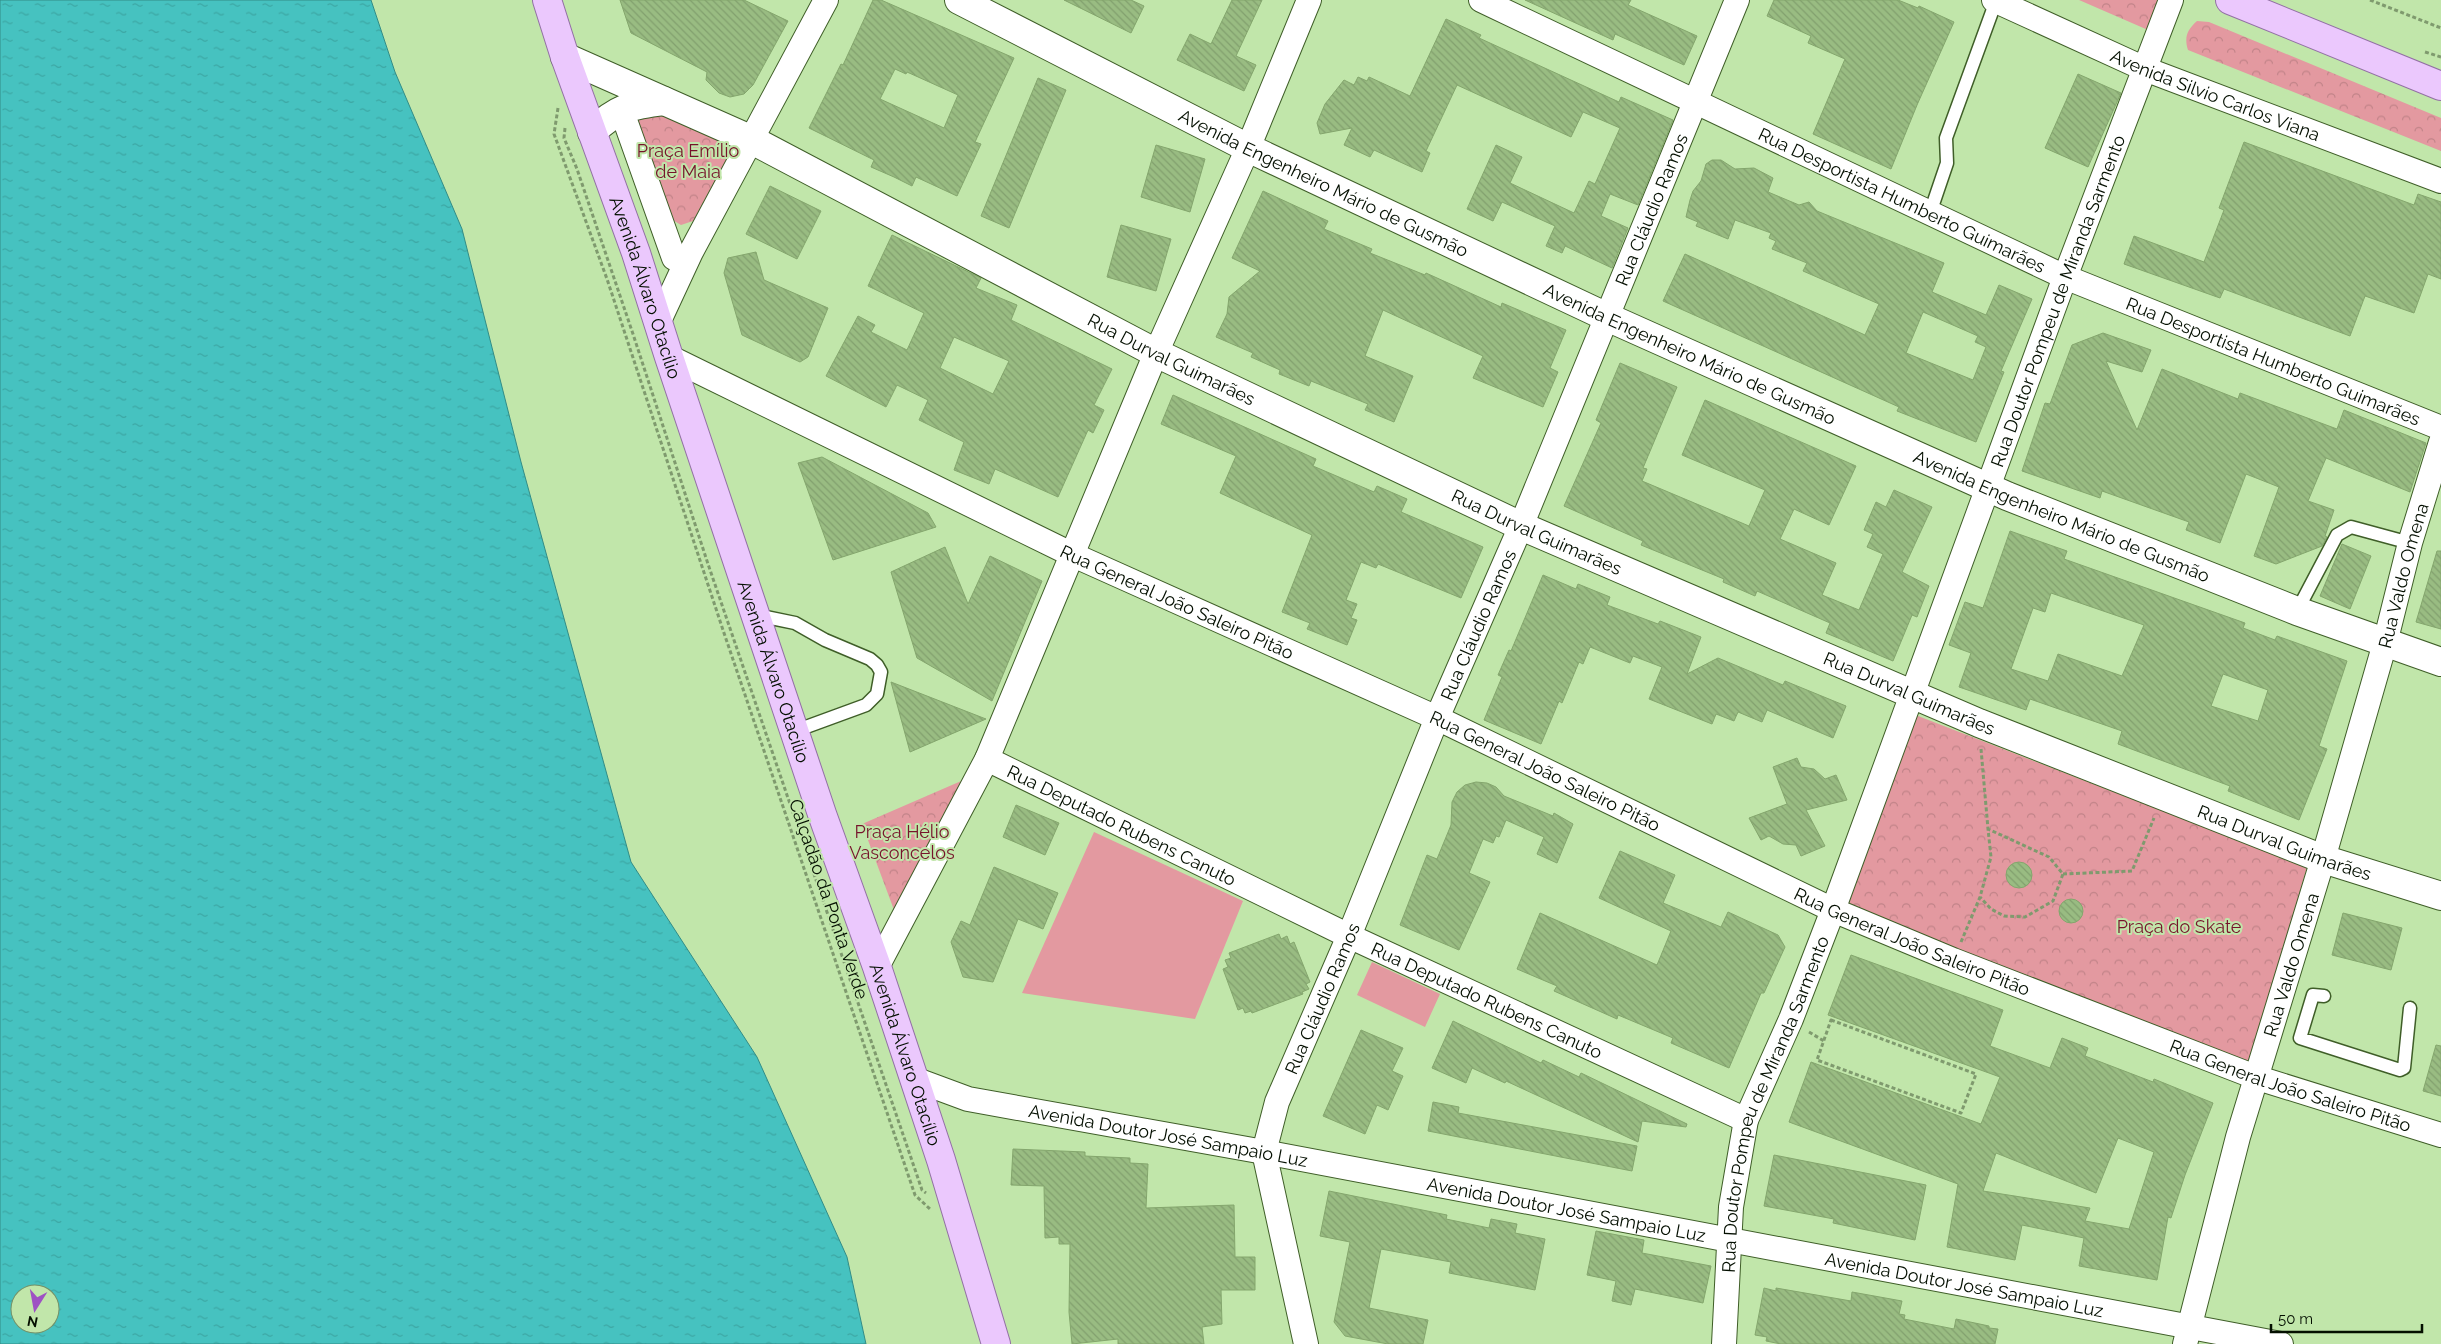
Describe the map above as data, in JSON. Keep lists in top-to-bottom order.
{
  "streets": {
    "main road": ["Avenida Álvaro Otacílio"],
    "street": [
      "Avenida Silvio Carlos Viana",
      "Avenida Engenheiro Mário de Gusmão",
      "Rua Desportista Humberto Guimarães",
      "Rua Cláudio Ramos",
      "Rua Doutor Pompeu de Miranda Sarmento",
      "Rua Durval Guimarães",
      "Rua Valdo Omena",
      "Rua General João Saleiro Pitão",
      "Rua Deputado Rubens Canuto",
      "Avenida Doutor José Sampaio Luz"
    ],
    "path": ["Calçadão da Ponta Verde"]
  },
  "crossings": [
    ["Avenida Silvio Carlos Viana", "Rua Doutor Pompeu de Miranda Sarmento"],
    ["Avenida Engenheiro Mário de Gusmão", "Rua Cláudio Ramos"],
    ["Avenida Engenheiro Mário de Gusmão", "Rua Doutor Pompeu de Miranda Sarmento"],
    ["Avenida Engenheiro Mário de Gusmão", "Rua Valdo Omena"],
    ["Rua Desportista Humberto Guimarães", "Rua Cláudio Ramos"],
    ["Rua Desportista Humberto Guimarães", "Rua Doutor Pompeu de Miranda Sarmento"],
    ["Rua Cláudio Ramos", "Rua Durval Guimarães"],
    ["Rua Cláudio Ramos", "Rua General João Saleiro Pitão"],
    ["Rua Cláudio Ramos", "Rua Deputado Rubens Canuto"],
    ["Rua Cláudio Ramos", "Avenida Doutor José Sampaio Luz"],
    ["Avenida Álvaro Otacílio", "Rua Durval Guimarães"],
    ["Avenida Álvaro Otacílio", "Rua General João Saleiro Pitão"],
    ["Avenida Álvaro Otacílio", "Avenida Doutor José Sampaio Luz"],
    ["Rua Doutor Pompeu de Miranda Sarmento", "Rua Durval Guimarães"],
    ["Rua Doutor Pompeu de Miranda Sarmento", "Rua General João Saleiro Pitão"],
    ["Rua Doutor Pompeu de Miranda Sarmento", "Rua Deputado Rubens Canuto"],
    ["Rua Doutor Pompeu de Miranda Sarmento", "Avenida Doutor José Sampaio Luz"],
    ["Rua Durval Guimarães", "Rua Valdo Omena"],
    ["Rua Valdo Omena", "Rua General João Saleiro Pitão"],
    ["Rua Valdo Omena", "Avenida Doutor José Sampaio Luz"]
  ],
  "parks": ["Praça Emílio de Maia", "Praça Hélio Vasconcelos", "Praça do Skate"],
  "scale_bar": "50 m",
  "north": "bottom"
}
